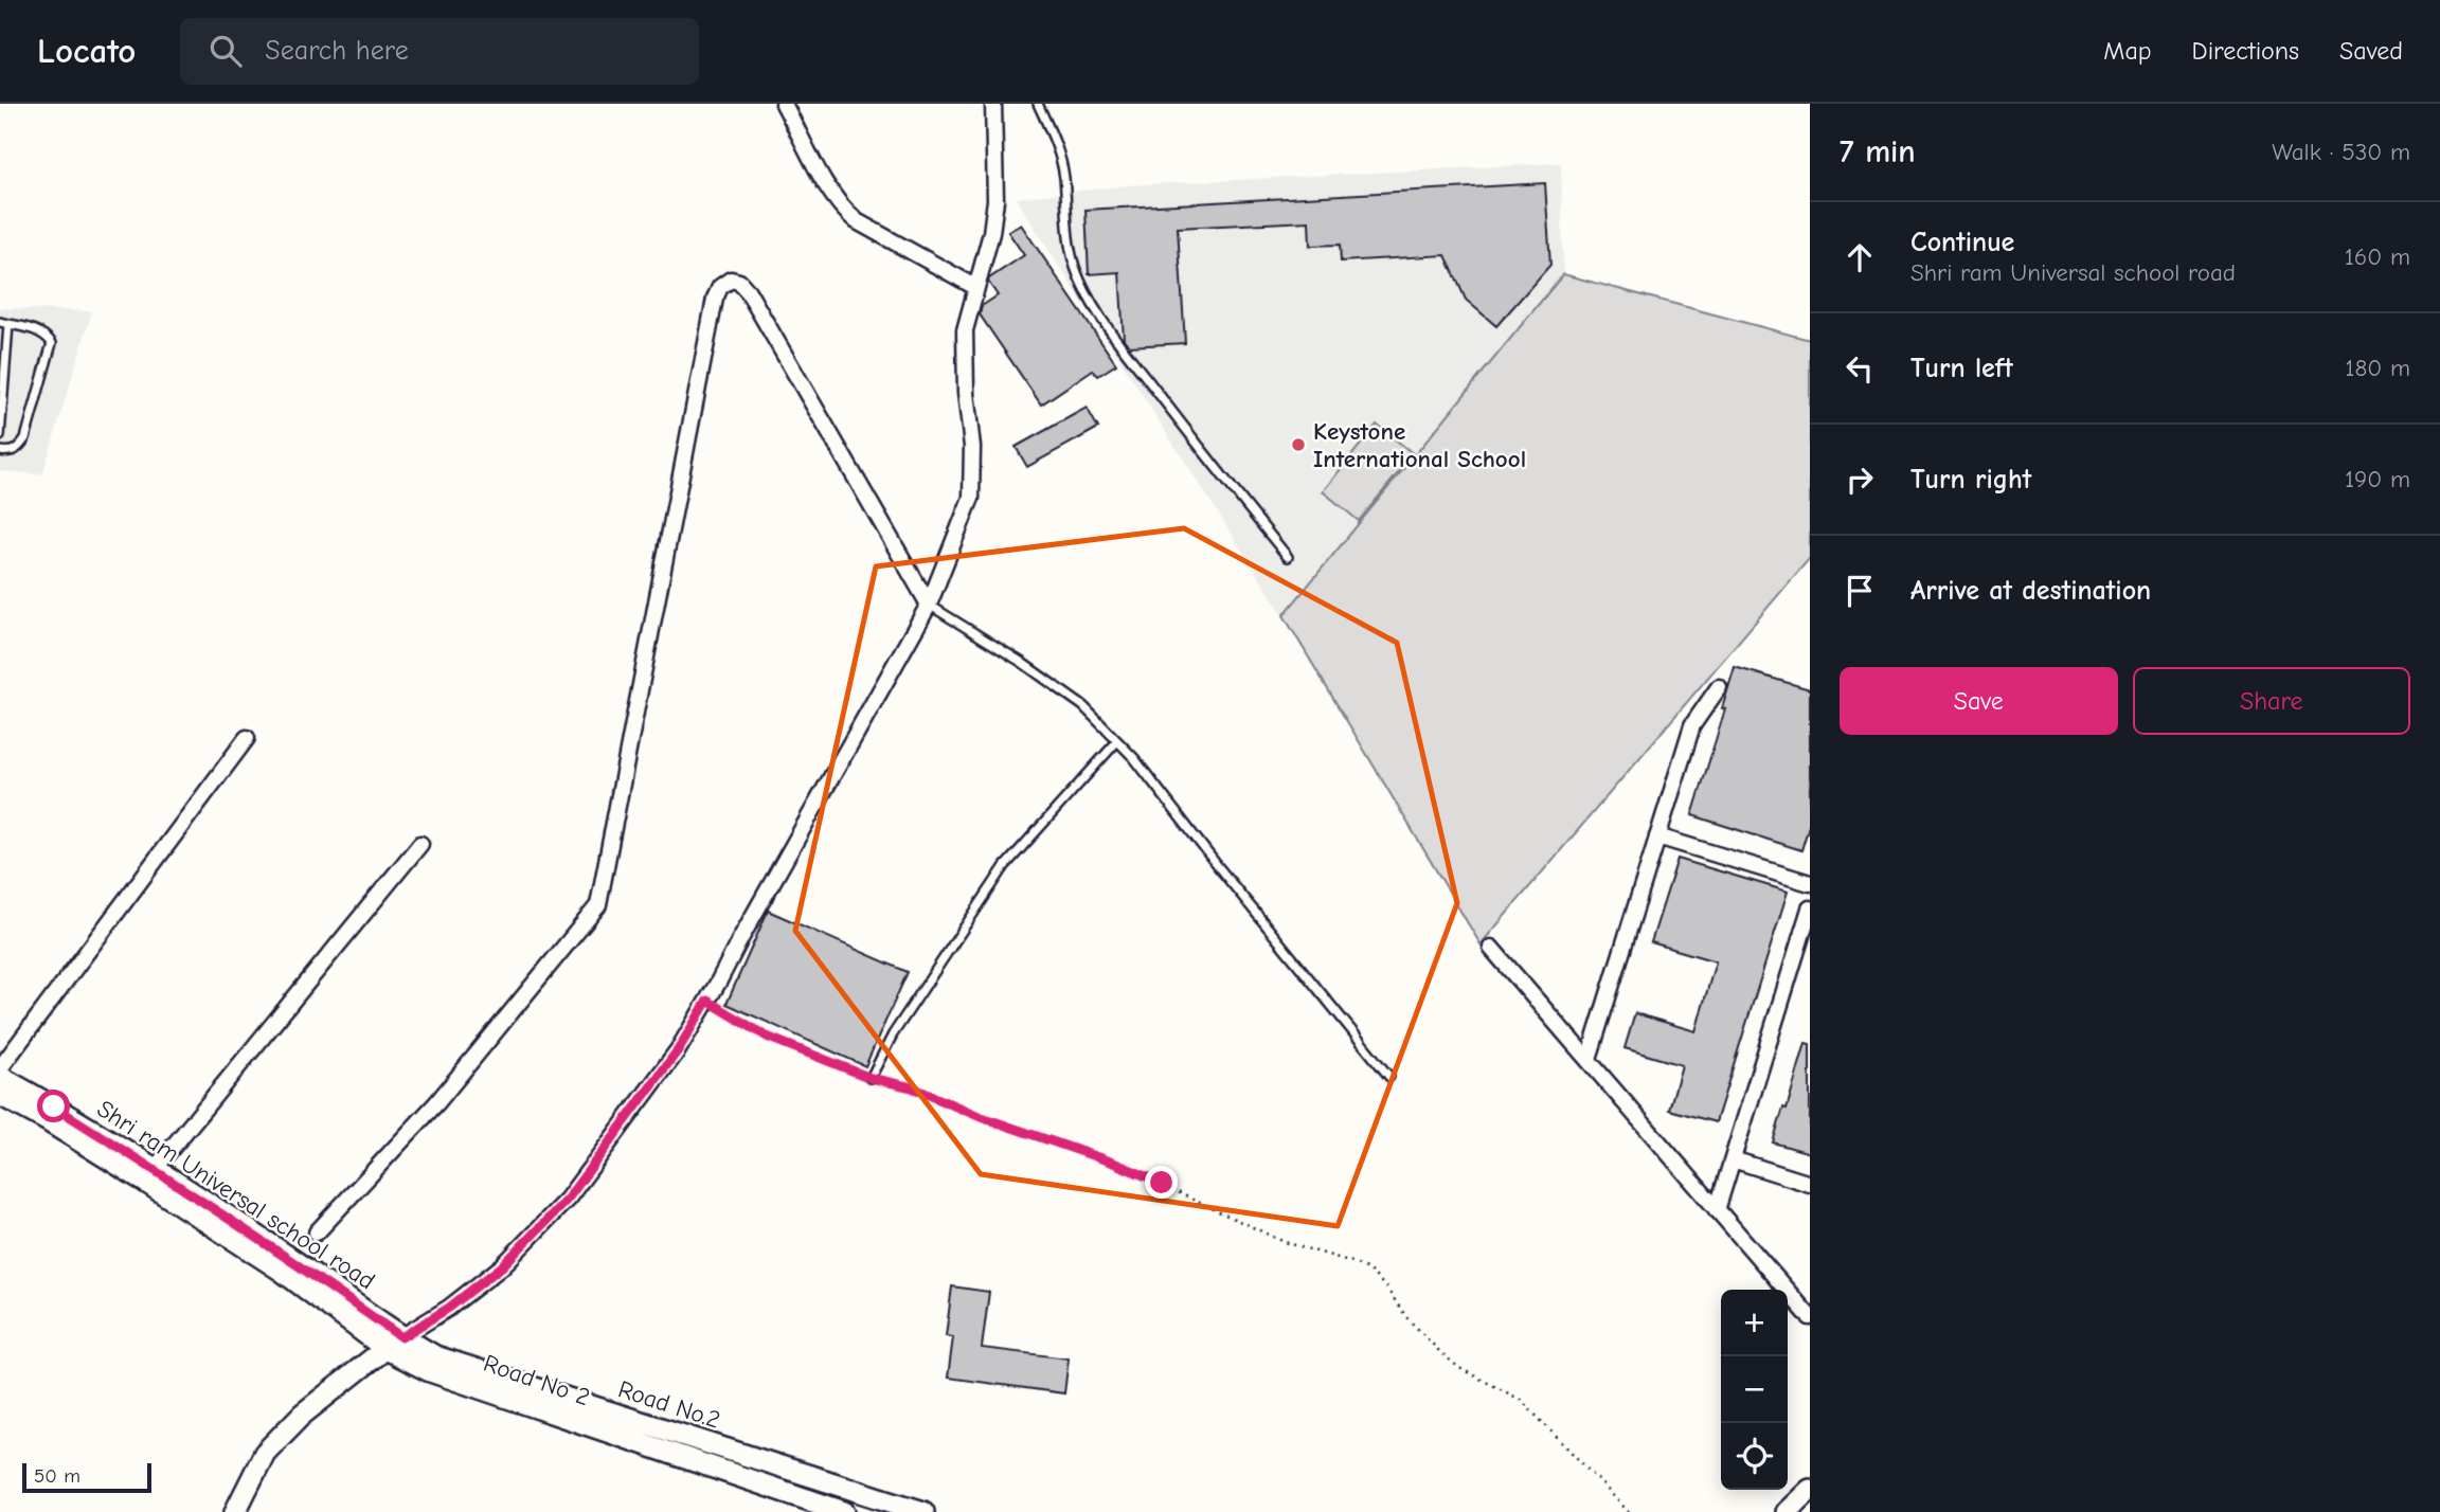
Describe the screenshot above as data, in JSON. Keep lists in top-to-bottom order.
{
  "streets": {
    "street": ["Shri ram Universal school road", "Road No 2", "Road No.2"]
  },
  "crossings": [
    ["Shri ram Universal school road", "Road No 2"],
    ["Shri ram Universal school road", "Road No.2"],
    ["Road No 2", "Road No.2"]
  ],
  "places": ["Keystone International School"],
  "scale_bar": "50 m",
  "page": {
    "header": "Locato",
    "search": "Search here",
    "nav": ["Map", "Directions", "Saved"],
    "heading": ["7 min", "Walk · 530 m"],
    "list": [
      ["Continue", "Shri ram Universal school road", "160 m"],
      ["Turn left", "180 m"],
      ["Turn right", "190 m"],
      "Arrive at destination"
    ],
    "buttons": ["Save", "Share"],
    "map_buttons": ["+", "−"],
    "scale": "50 m"
  }
}
